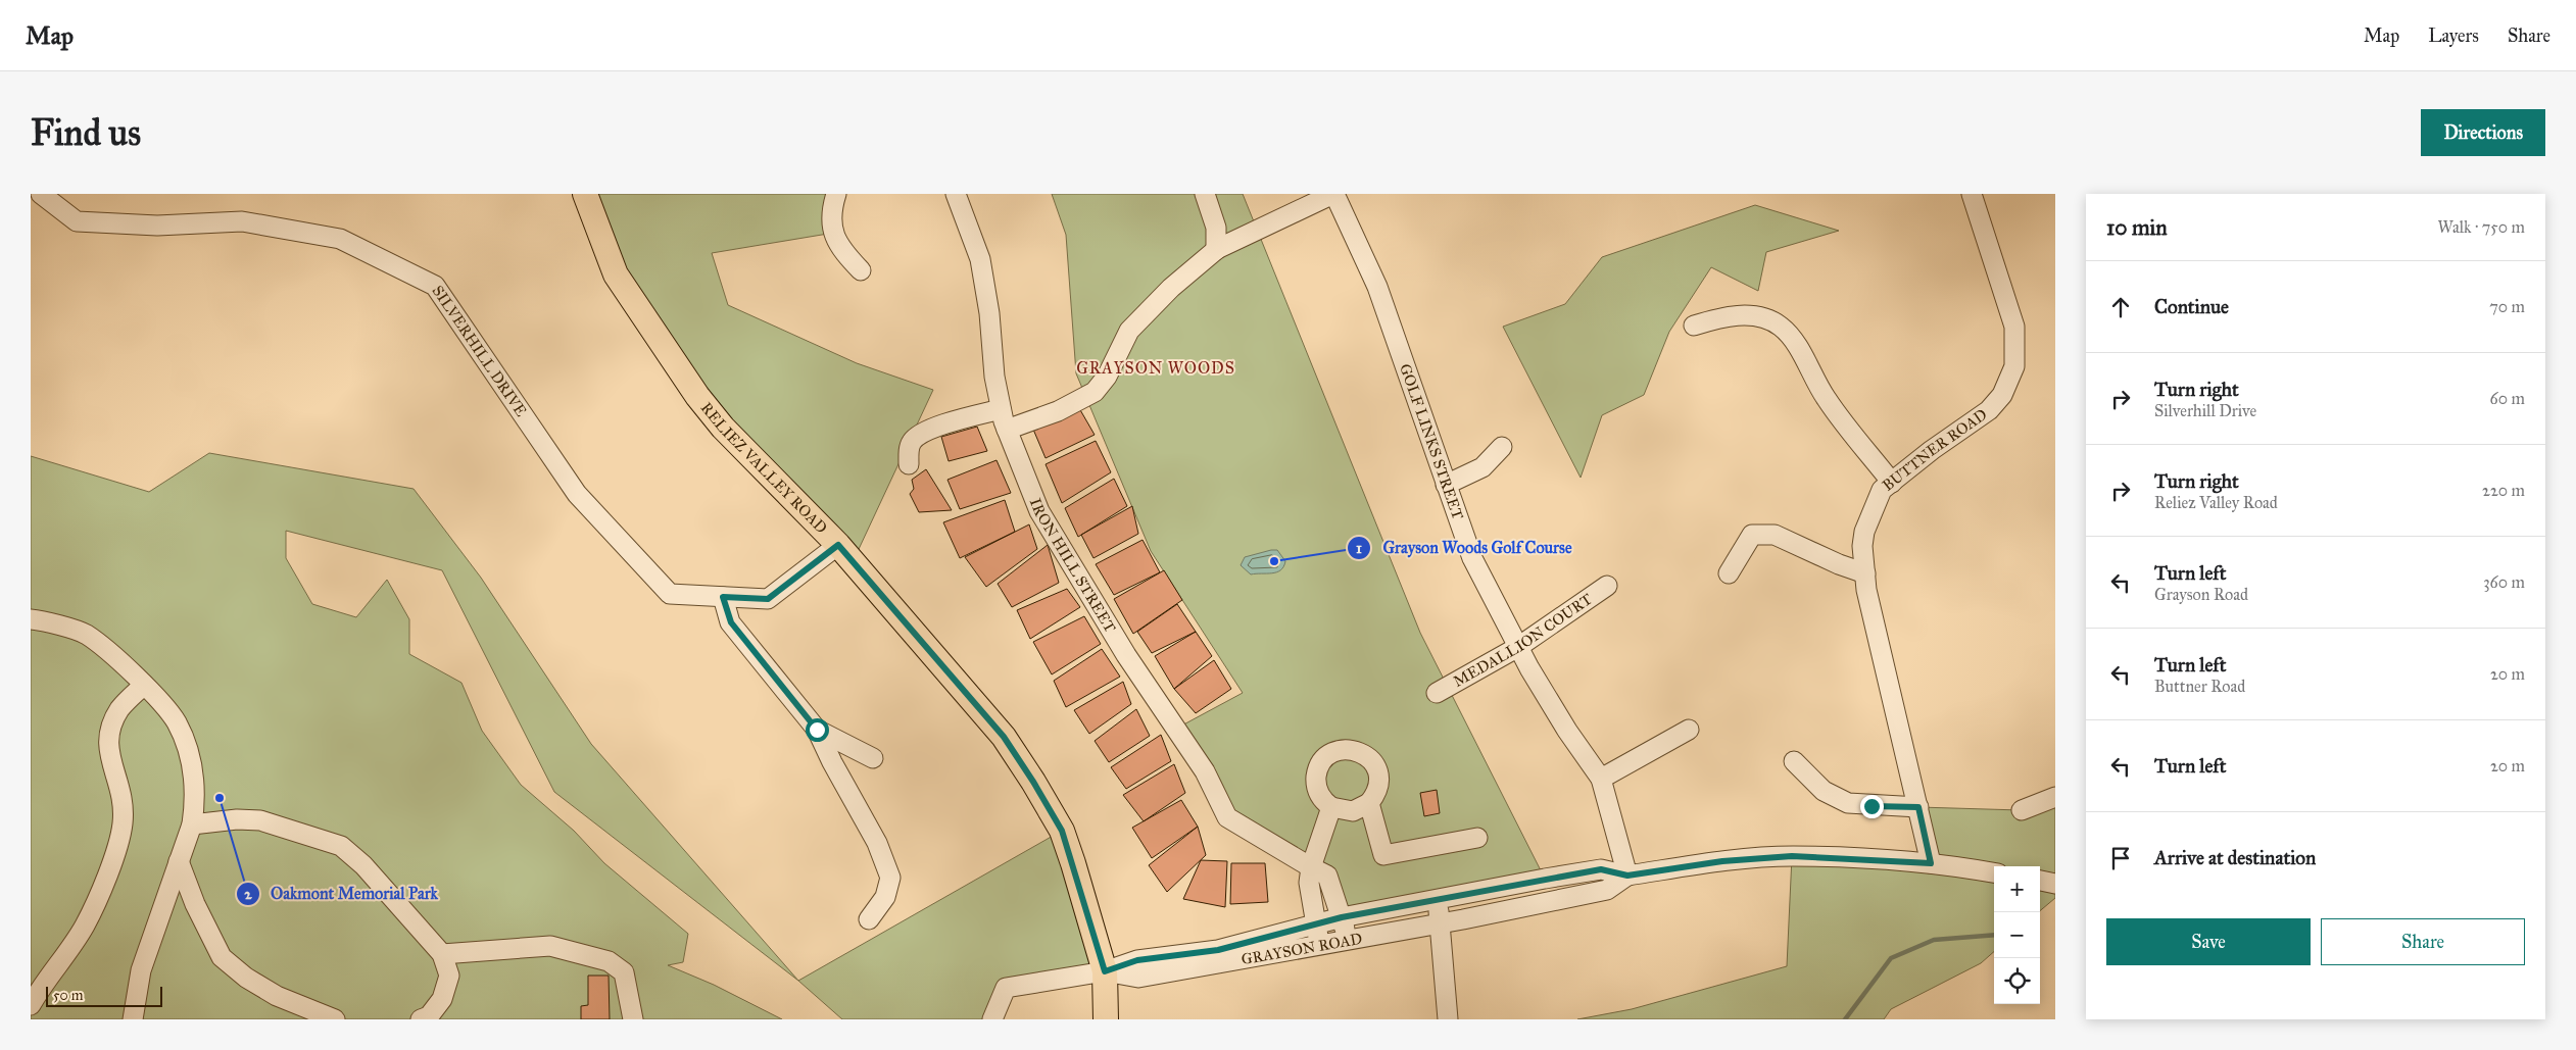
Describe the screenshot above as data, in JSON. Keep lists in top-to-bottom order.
{
  "streets": {
    "main road": ["RELIEZ VALLEY ROAD"],
    "street": [
      "SILVERHILL DRIVE",
      "GOLF LINKS STREET",
      "BUTTNER ROAD",
      "IRON HILL STREET",
      "MEDALLION COURT",
      "GRAYSON ROAD"
    ]
  },
  "crossings": [
    ["SILVERHILL DRIVE", "RELIEZ VALLEY ROAD"],
    ["GOLF LINKS STREET", "MEDALLION COURT"],
    ["GOLF LINKS STREET", "GRAYSON ROAD"],
    ["BUTTNER ROAD", "GRAYSON ROAD"],
    ["RELIEZ VALLEY ROAD", "GRAYSON ROAD"],
    ["IRON HILL STREET", "GRAYSON ROAD"]
  ],
  "districts": ["GRAYSON WOODS"],
  "places": ["Grayson Woods Golf Course", "Oakmont Memorial Park"],
  "scale_bar": "50 m",
  "page": {
    "header": "Map",
    "nav": ["Map", "Layers", "Share"],
    "buttons": [
      "Directions",
      ["Save", "Share"]
    ],
    "title": "Find us",
    "heading": ["10 min", "Walk · 750 m"],
    "list": [
      ["Continue", "70 m"],
      ["Turn right", "Silverhill Drive", "60 m"],
      ["Turn right", "Reliez Valley Road", "220 m"],
      ["Turn left", "Grayson Road", "360 m"],
      ["Turn left", "Buttner Road", "20 m"],
      ["Turn left", "20 m"],
      "Arrive at destination"
    ],
    "map_buttons": ["+", "−"],
    "scale": "50 m"
  }
}
